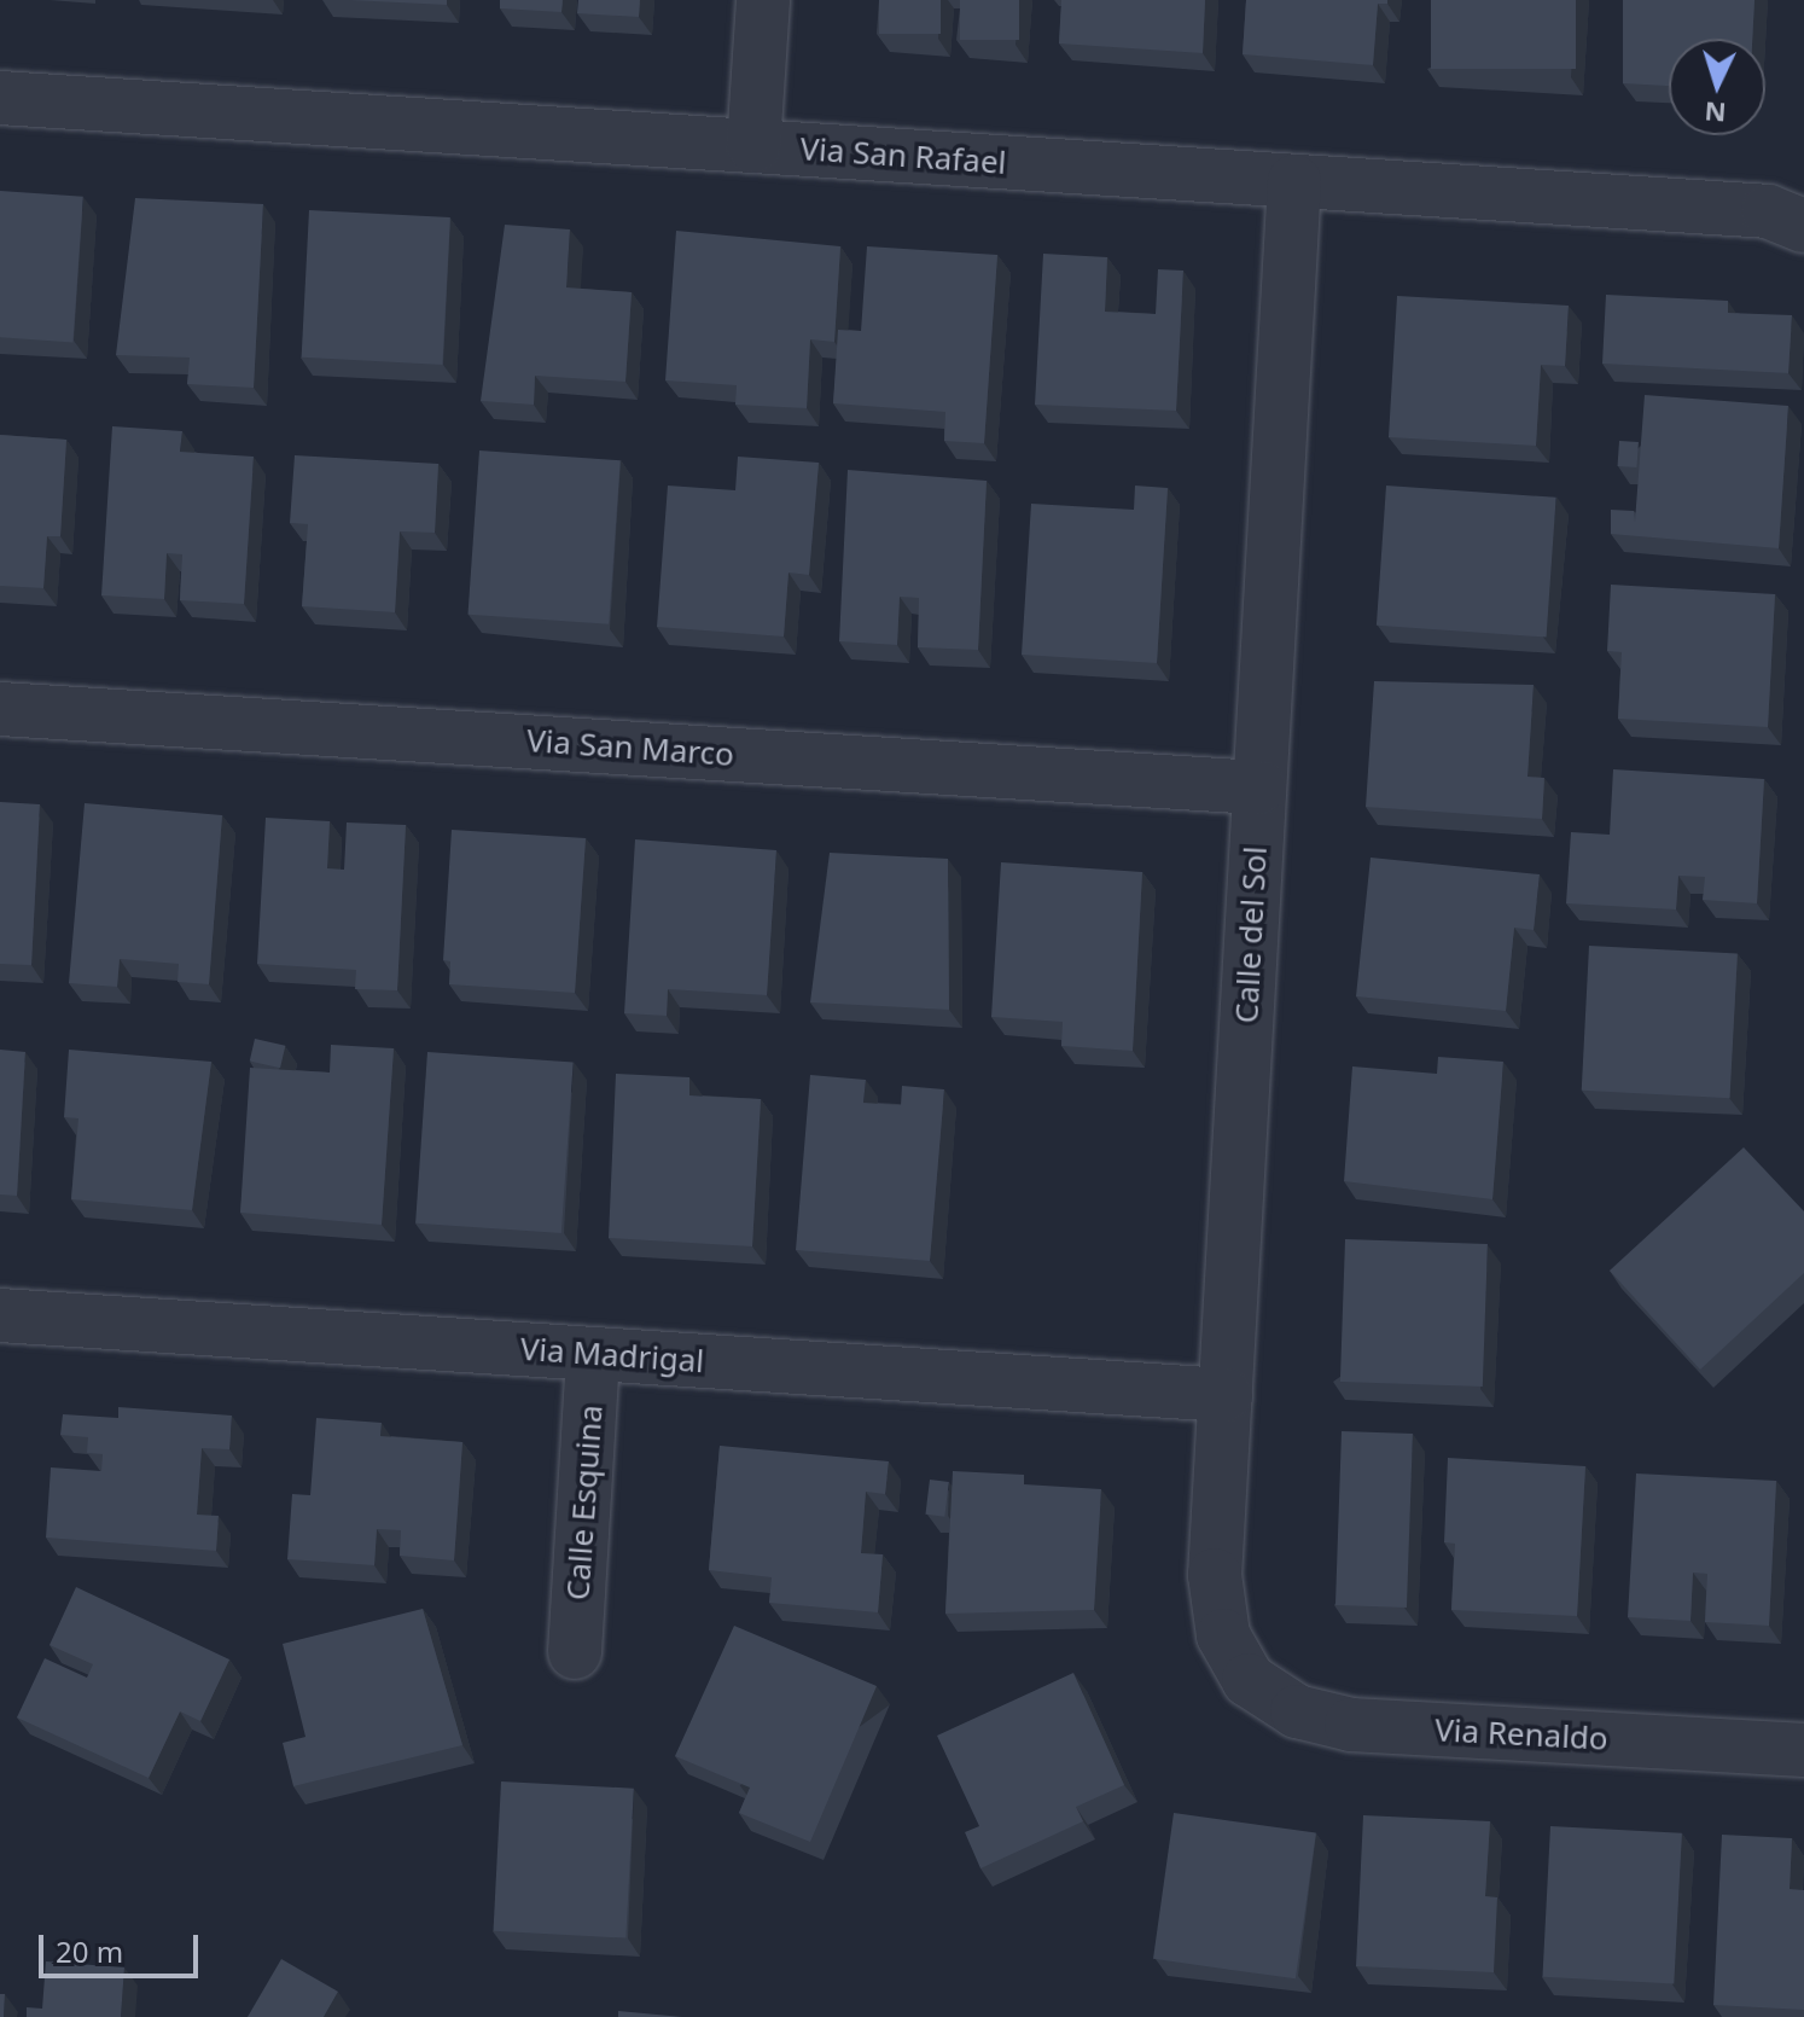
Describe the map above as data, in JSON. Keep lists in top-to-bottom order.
{
  "streets": {
    "street": [
      "Via San Rafael",
      "Via San Marco",
      "Calle del Sol",
      "Via Madrigal",
      "Calle Esquina",
      "Via Renaldo"
    ]
  },
  "crossings": [
    ["Via San Rafael", "Calle del Sol"],
    ["Via San Marco", "Calle del Sol"],
    ["Calle del Sol", "Via Madrigal"],
    ["Calle del Sol", "Via Renaldo"],
    ["Via Madrigal", "Calle Esquina"]
  ],
  "scale_bar": "20 m",
  "north": "bottom"
}
